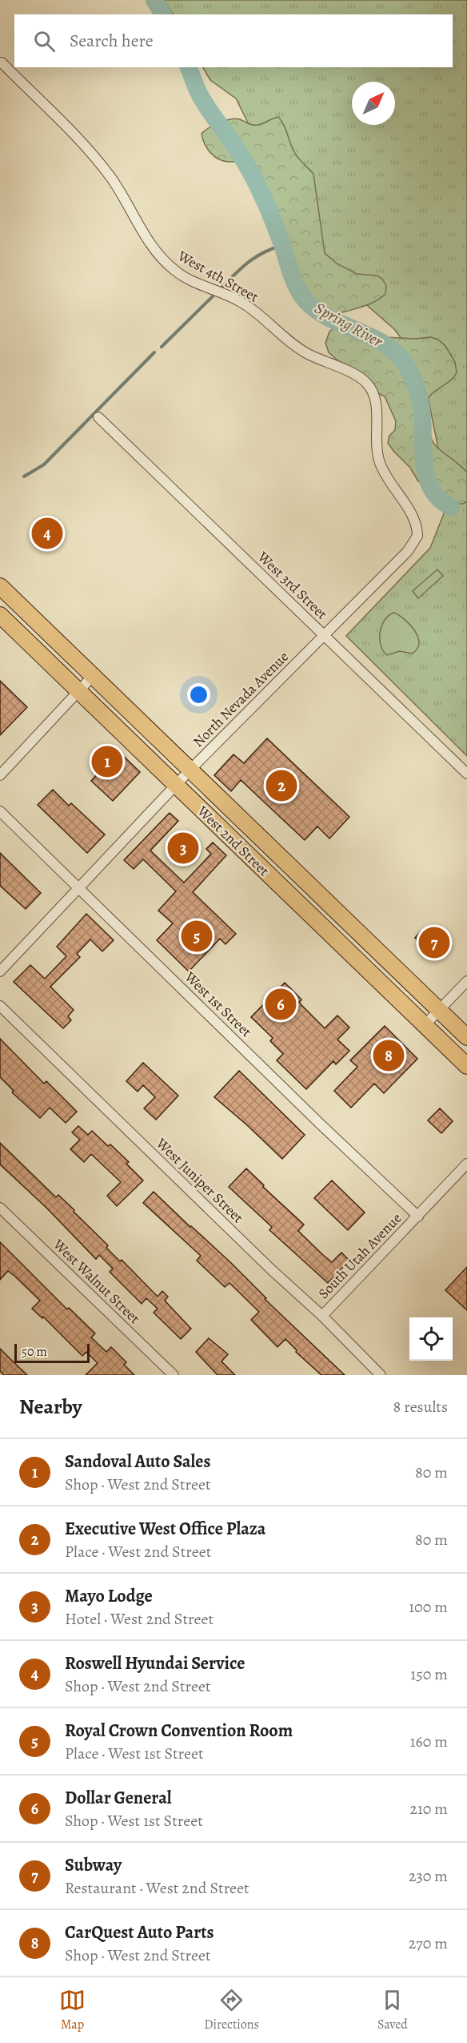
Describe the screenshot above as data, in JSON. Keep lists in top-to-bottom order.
{
  "streets": {
    "main road": ["West 2nd Street"],
    "street": [
      "West 4th Street",
      "West 3rd Street",
      "North Nevada Avenue",
      "West 1st Street",
      "West Juniper Street",
      "South Utah Avenue",
      "West Walnut Street"
    ]
  },
  "crossings": [
    ["West 4th Street", "North Nevada Avenue"],
    ["West 3rd Street", "North Nevada Avenue"],
    ["North Nevada Avenue", "West 2nd Street"],
    ["North Nevada Avenue", "West 1st Street"],
    ["West 1st Street", "South Utah Avenue"],
    ["West Juniper Street", "South Utah Avenue"]
  ],
  "water": ["Spring River"],
  "scale_bar": "50 m",
  "north": "top right",
  "page": {
    "search": "Search here",
    "pins": [
      "4",
      "1",
      "2",
      "3",
      "5",
      "7",
      "6",
      "8"
    ],
    "scale": "50 m",
    "heading": ["Nearby", "8 results"],
    "list": [
      {
        "mark": "1",
        "name": "Sandoval Auto Sales",
        "note": "Shop · West 2nd Street",
        "value": "80 m"
      },
      {
        "mark": "2",
        "name": "Executive West Office Plaza",
        "note": "Place · West 2nd Street",
        "value": "80 m"
      },
      {
        "mark": "3",
        "name": "Mayo Lodge",
        "note": "Hotel · West 2nd Street",
        "value": "100 m"
      },
      {
        "mark": "4",
        "name": "Roswell Hyundai Service",
        "note": "Shop · West 2nd Street",
        "value": "150 m"
      },
      {
        "mark": "5",
        "name": "Royal Crown Convention Room",
        "note": "Place · West 1st Street",
        "value": "160 m"
      },
      {
        "mark": "6",
        "name": "Dollar General",
        "note": "Shop · West 1st Street",
        "value": "210 m"
      },
      {
        "mark": "7",
        "name": "Subway",
        "note": "Restaurant · West 2nd Street",
        "value": "230 m"
      },
      {
        "mark": "8",
        "name": "CarQuest Auto Parts",
        "note": "Shop · West 2nd Street",
        "value": "270 m"
      }
    ],
    "nav": ["Map", "Directions", "Saved"]
  }
}
